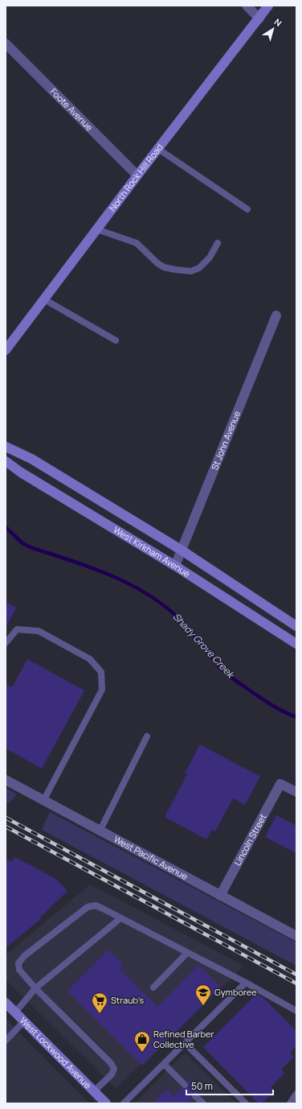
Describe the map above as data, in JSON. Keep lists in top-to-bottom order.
{
  "streets": {
    "street": [
      "Foote Avenue",
      "North Rock Hill Road",
      "St John Avenue",
      "West Kirkham Avenue",
      "Lincoln Street",
      "West Pacific Avenue",
      "West Lockwood Avenue"
    ]
  },
  "crossings": [
    ["Foote Avenue", "North Rock Hill Road"],
    ["St John Avenue", "West Kirkham Avenue"],
    ["Lincoln Street", "West Pacific Avenue"]
  ],
  "water": ["Shady Grove Creek"],
  "places": {
    "school or university": ["Gymboree"],
    "supermarket": ["Straub’s"],
    "shop": ["Refined Barber Collective"]
  },
  "scale_bar": "50 m",
  "north": "top right"
}
